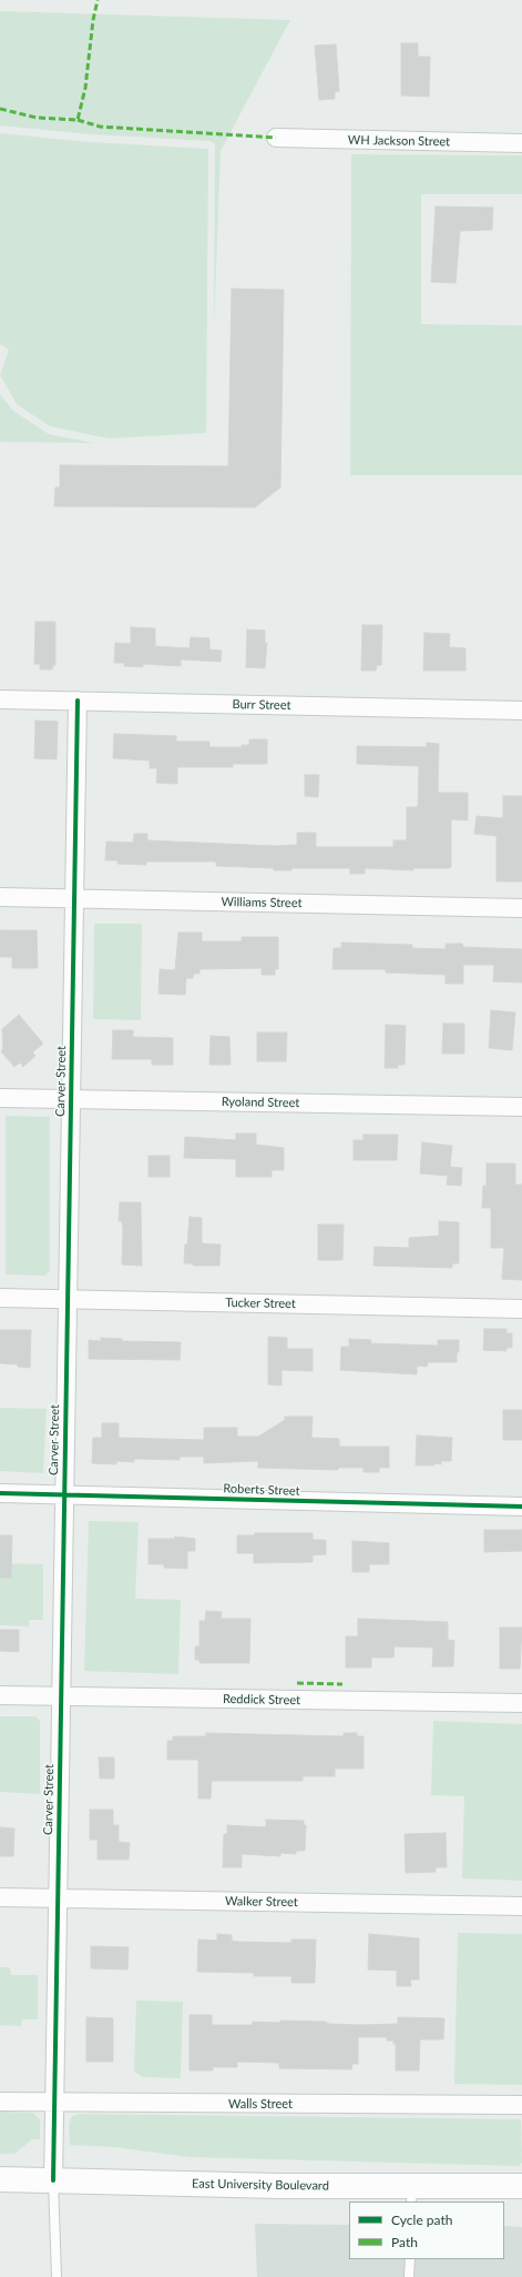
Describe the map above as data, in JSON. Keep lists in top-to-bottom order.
{
  "streets": {
    "street": [
      "WH Jackson Street",
      "Burr Street",
      "Williams Street",
      "Carver Street",
      "Ryoland Street",
      "Tucker Street",
      "Roberts Street",
      "Reddick Street",
      "Walker Street",
      "Walls Street",
      "East University Boulevard"
    ]
  },
  "crossings": [
    ["Burr Street", "Carver Street"],
    ["Williams Street", "Carver Street"],
    ["Carver Street", "Ryoland Street"],
    ["Carver Street", "Tucker Street"],
    ["Carver Street", "Roberts Street"],
    ["Carver Street", "Reddick Street"],
    ["Carver Street", "Walker Street"],
    ["Carver Street", "Walls Street"],
    ["Carver Street", "East University Boulevard"]
  ],
  "legend": ["Cycle path", "Path"]
}
